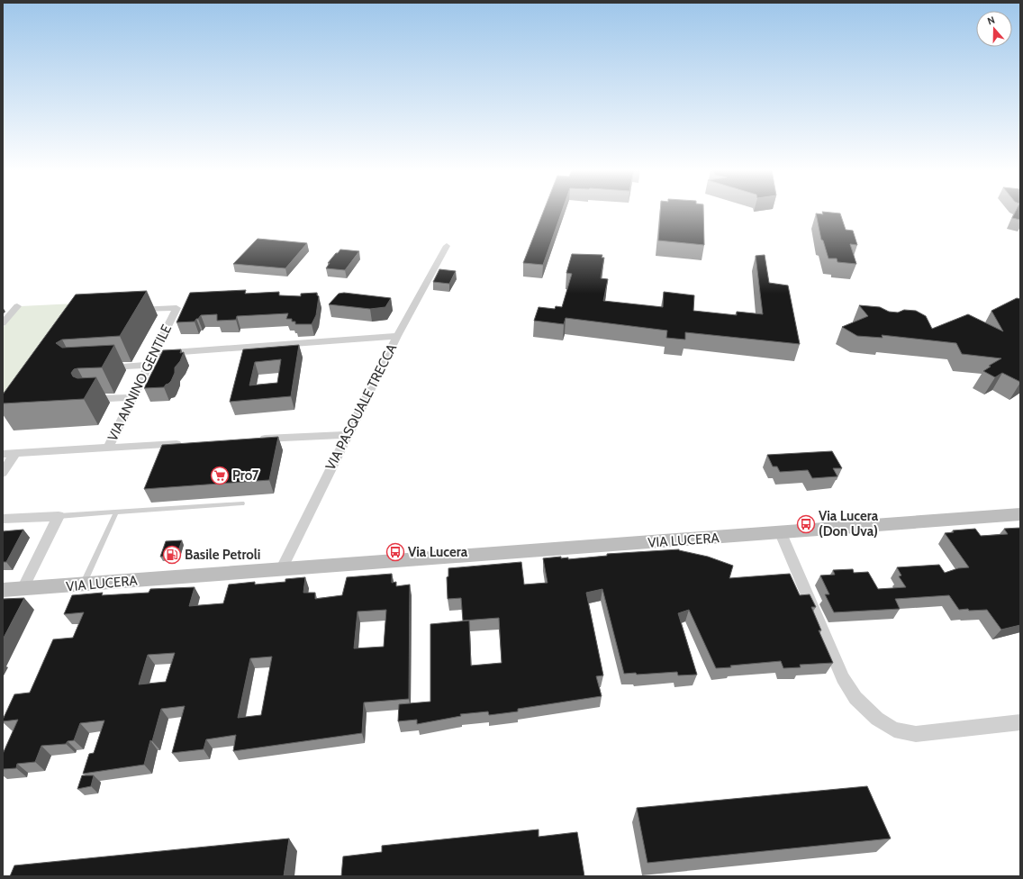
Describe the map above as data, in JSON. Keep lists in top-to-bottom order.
{
  "streets": {
    "main road": ["VIA LUCERA"],
    "street": ["VIA ANNINO GENTILE", "VIA PASQUALE TRECCA"]
  },
  "crossings": [
    ["VIA PASQUALE TRECCA", "VIA LUCERA"]
  ],
  "places": {
    "supermarket": ["Pro7"],
    "bus stop": ["Via Lucera (Don Uva)", "Via Lucera"],
    "fuel station": ["Basile Petroli"]
  },
  "north": "top"
}
